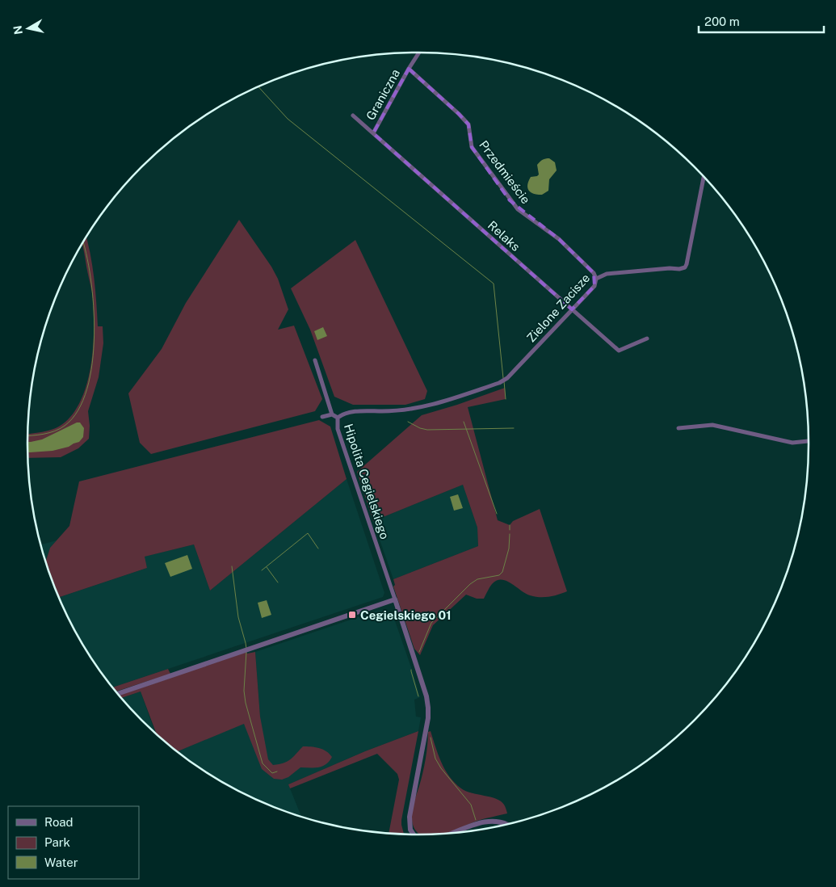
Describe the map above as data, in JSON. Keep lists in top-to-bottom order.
{
  "streets": {
    "street": [
      "Graniczna",
      "Przedmieście",
      "Relaks",
      "Zielone Zacisze",
      "Hipolita Cegielskiego"
    ]
  },
  "crossings": [
    ["Graniczna", "Przedmieście"],
    ["Graniczna", "Relaks"],
    ["Przedmieście", "Zielone Zacisze"],
    ["Relaks", "Zielone Zacisze"],
    ["Zielone Zacisze", "Hipolita Cegielskiego"]
  ],
  "places": {
    "transit": ["Cegielskiego 01"]
  },
  "legend": ["Road", "Park", "Water"],
  "scale_bar": "200 m",
  "north": "left"
}
